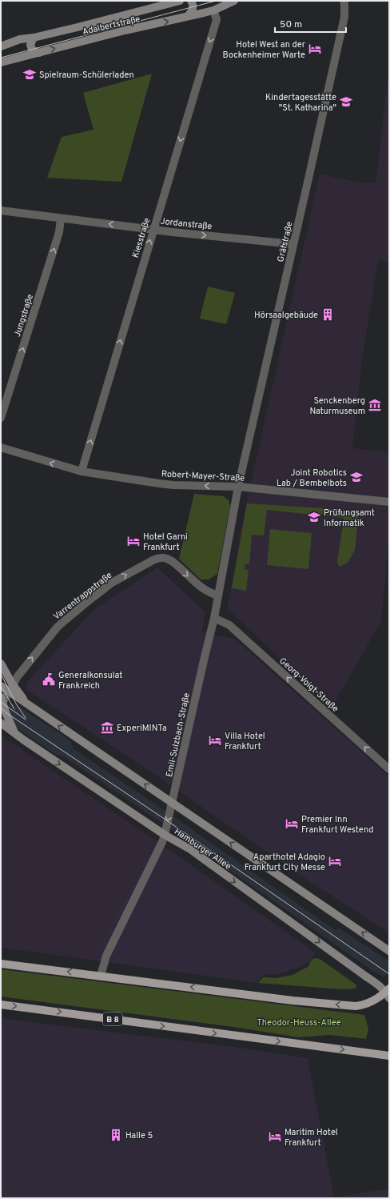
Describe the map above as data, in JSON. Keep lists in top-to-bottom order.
{
  "streets": {
    "main road": ["B 8"],
    "street": [
      "Adalbertstraße",
      "Jordanstraße",
      "Kiesstraße",
      "Gräfstraße",
      "Jungstraße",
      "Robert-Mayer-Straße",
      "Varrentrappstraße",
      "Georg-Voigt-Straße",
      "Emil-Sulzbach-Straße",
      "Hamburger Allee"
    ]
  },
  "crossings": [
    ["Adalbertstraße", "Kiesstraße"],
    ["Jordanstraße", "Kiesstraße"],
    ["Jordanstraße", "Gräfstraße"],
    ["Jordanstraße", "Jungstraße"],
    ["Kiesstraße", "Robert-Mayer-Straße"],
    ["Gräfstraße", "Robert-Mayer-Straße"],
    ["Gräfstraße", "Emil-Sulzbach-Straße"],
    ["Robert-Mayer-Straße", "Emil-Sulzbach-Straße"],
    ["Varrentrappstraße", "Emil-Sulzbach-Straße"],
    ["Georg-Voigt-Straße", "Emil-Sulzbach-Straße"],
    ["Emil-Sulzbach-Straße", "Hamburger Allee"]
  ],
  "one_way": [
    "Jungstraße",
    "Robert-Mayer-Straße",
    "Varrentrappstraße",
    "Georg-Voigt-Straße"
  ],
  "parks": ["Theodor-Heuss-Allee"],
  "places": {
    "hotel": [
      "Hotel West an der Bockenheimer Warte",
      "Hotel Garni Frankfurt",
      "Villa Hotel Frankfurt",
      "Premier Inn Frankfurt Westend",
      "Aparthotel Adagio Frankfurt City Messe",
      "Maritim Hotel Frankfurt"
    ],
    "school or university": [
      "Spielraum-Schülerladen",
      "Kindertagesstätte \"St. Katharina\"",
      "Joint Robotics Lab / Bembelbots",
      "Prüfungsamt Informatik"
    ],
    "building": ["Hörsaalgebäude", "Halle 5"],
    "museum": ["Senckenberg Naturmuseum", "ExperiMINTa"],
    "public building": ["Generalkonsulat Frankreich"]
  },
  "scale_bar": "50 m"
}
